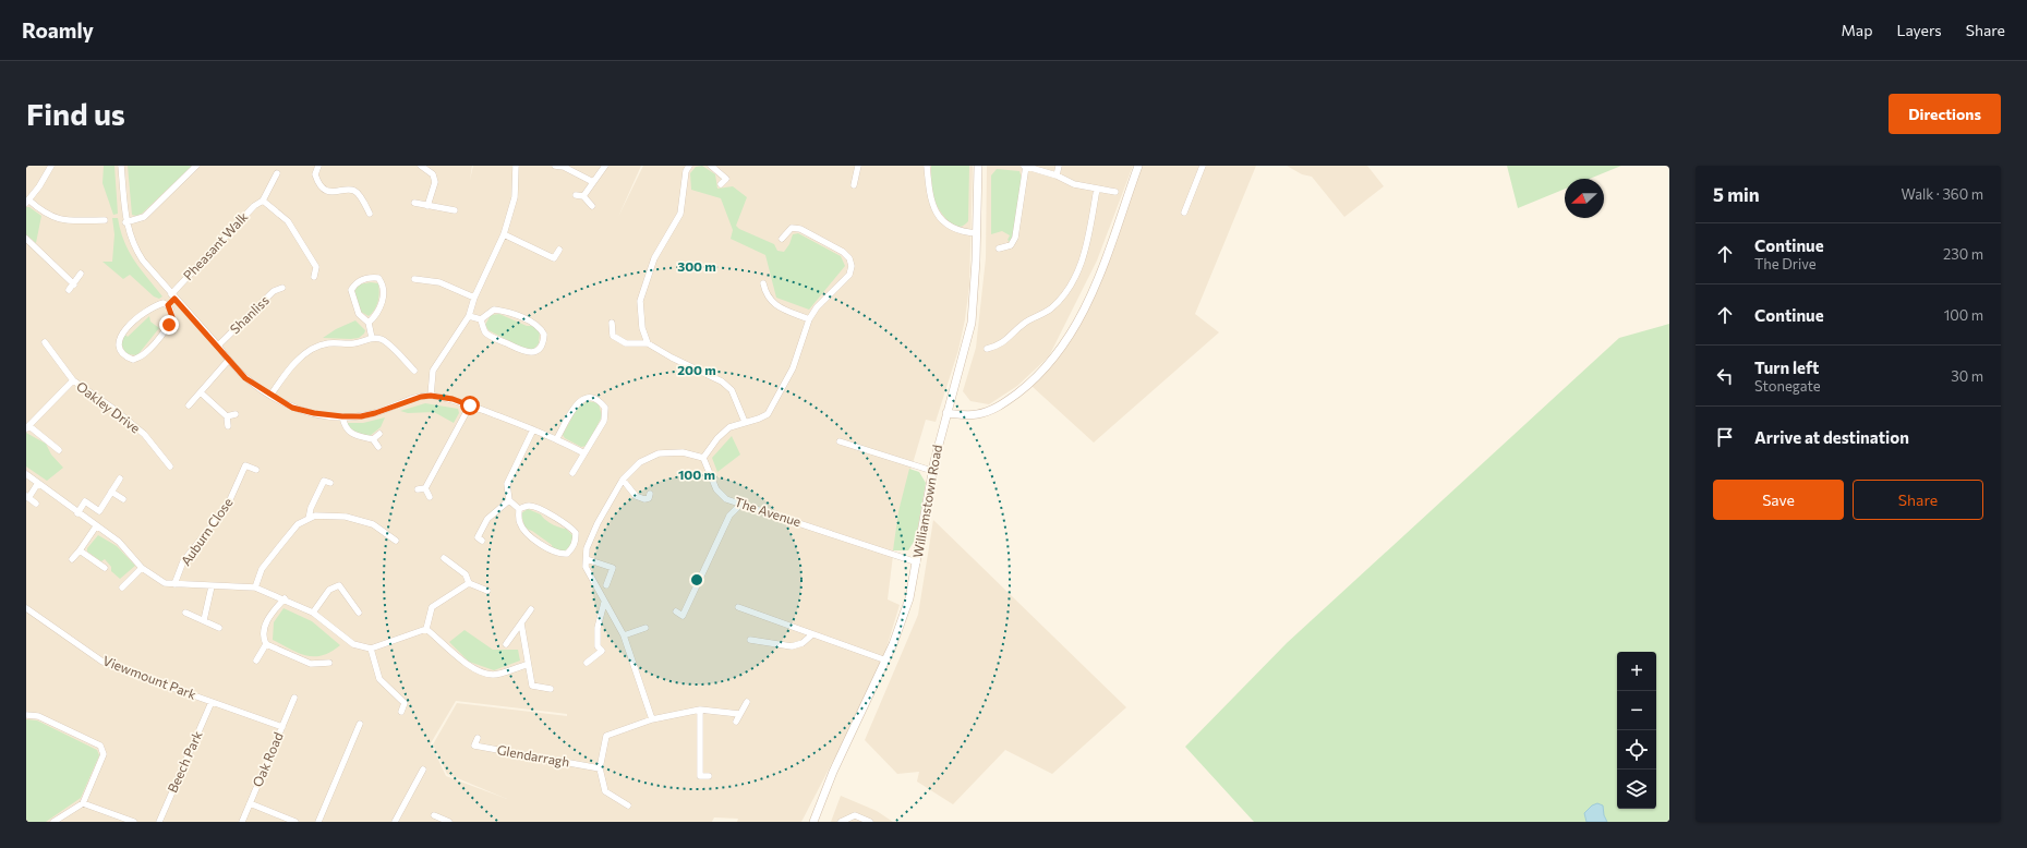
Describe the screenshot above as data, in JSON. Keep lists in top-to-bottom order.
{
  "streets": {
    "street": [
      "Pheasant Walk",
      "Shanliss",
      "Oakley Drive",
      "Williamstown Road",
      "The Avenue",
      "Auburn Close",
      "Viewmount Park",
      "Glendarragh",
      "Oak Road",
      "Beech Park"
    ]
  },
  "crossings": [
    ["Williamstown Road", "The Avenue"],
    ["Viewmount Park", "Oak Road"],
    ["Viewmount Park", "Beech Park"]
  ],
  "north": "left",
  "page": {
    "header": "Roamly",
    "nav": ["Map", "Layers", "Share"],
    "buttons": [
      "Directions",
      ["Save", "Share"]
    ],
    "title": "Find us",
    "heading": ["5 min", "Walk · 360 m"],
    "list": [
      ["Continue", "The Drive", "230 m"],
      ["Continue", "100 m"],
      ["Turn left", "Stonegate", "30 m"],
      "Arrive at destination"
    ],
    "map_buttons": ["+", "−"]
  },
  "rings": ["300 m", "200 m", "100 m"]
}
